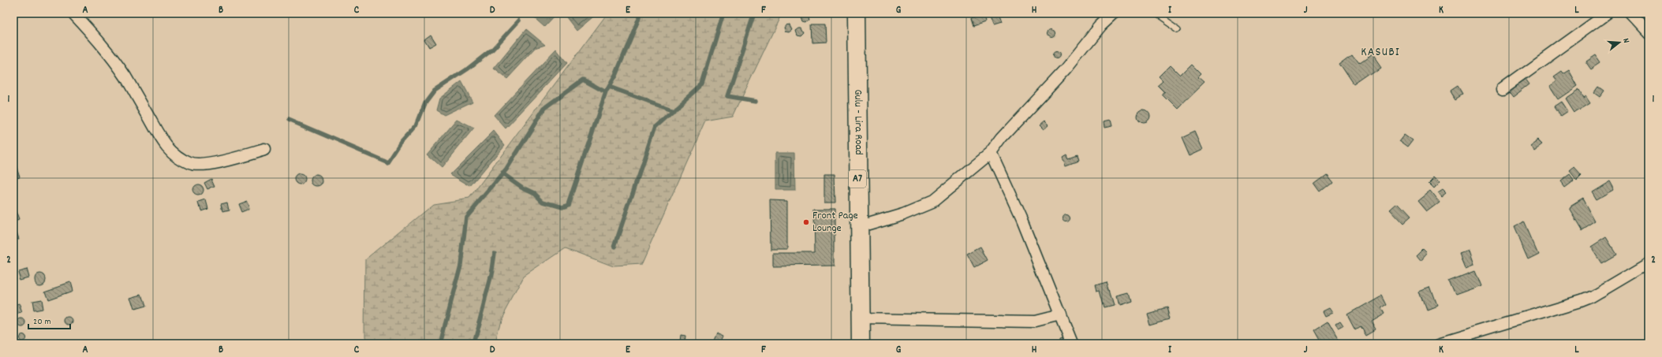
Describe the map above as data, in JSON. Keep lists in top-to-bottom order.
{
  "streets": {
    "main road": ["Gulu - Lira Road", "A7"]
  },
  "districts": ["KASUBI"],
  "places": ["Front Page Lounge"],
  "scale_bar": "20 m",
  "north": "right",
  "grid": {
    "columns": [
      "A",
      "B",
      "C",
      "D",
      "E",
      "F",
      "G",
      "H",
      "I",
      "J",
      "K",
      "L"
    ],
    "rows": ["1", "2"]
  }
}
